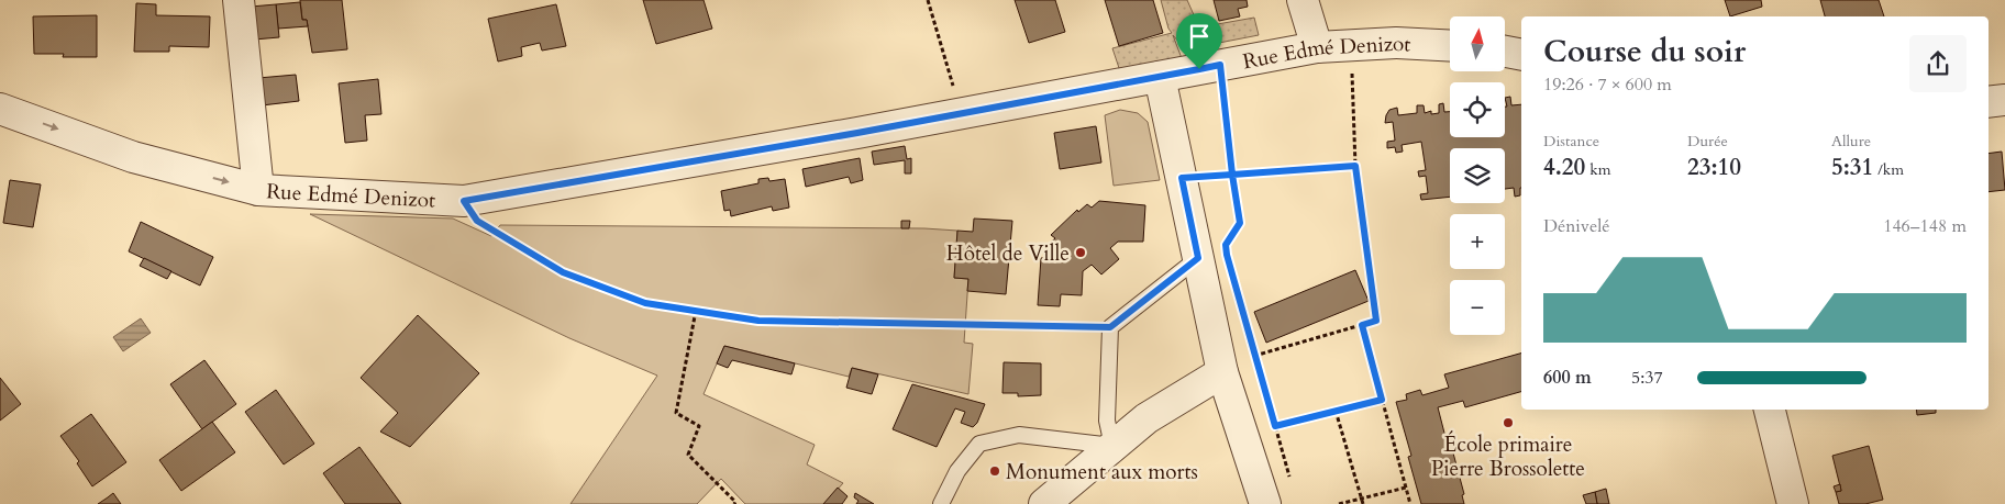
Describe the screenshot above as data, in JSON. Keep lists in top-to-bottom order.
{
  "streets": {
    "street": ["Rue Edmé Denizot"]
  },
  "places": ["Hôtel de Ville", "École primaire Pierre Brossolette", "Monument aux morts"],
  "north": "top",
  "page": {
    "map_buttons": ["+", "−"],
    "heading": ["Course du soir", "19:26 · 7 × 600 m"],
    "stats": [
      ["Distance", "4.20 km"],
      ["Durée", "23:10"],
      ["Allure", "5:31 /km"]
    ],
    "chart": ["Dénivelé", "146–148 m"],
    "list": [
      {
        "name": "600 m",
        "note": "5:37"
      }
    ]
  }
}
